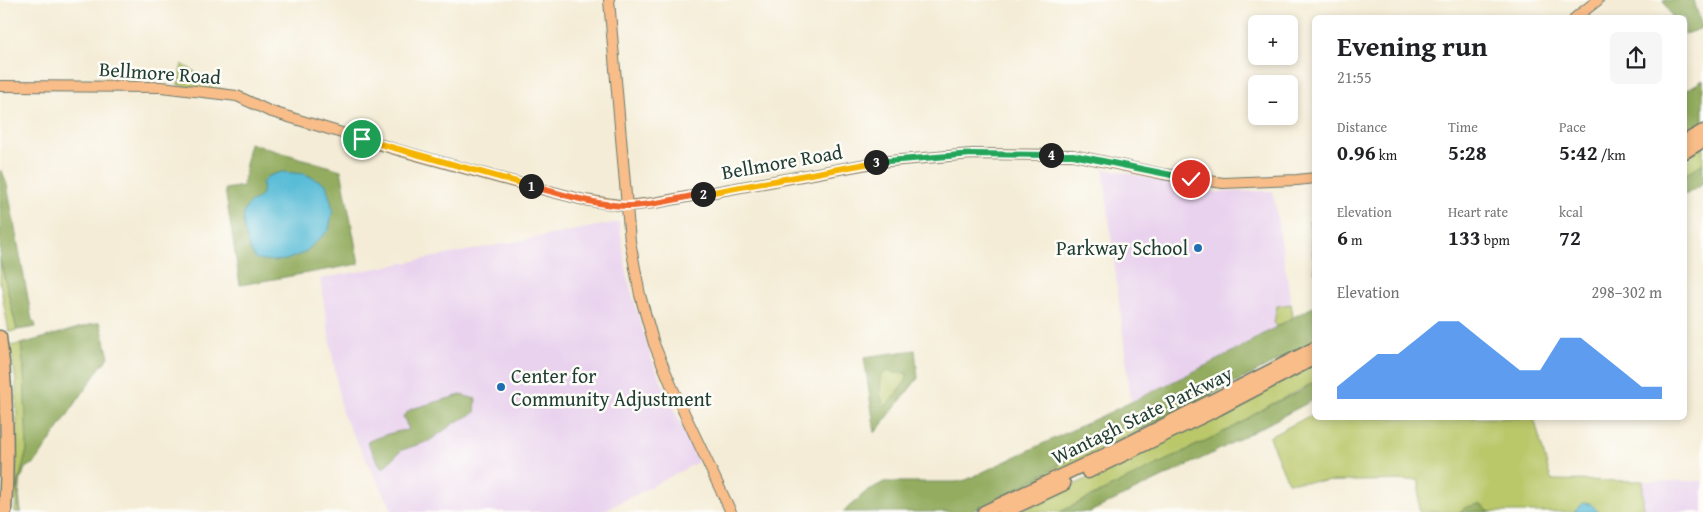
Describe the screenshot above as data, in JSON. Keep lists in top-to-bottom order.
{
  "streets": {
    "highway": ["Wantagh State Parkway"],
    "main road": ["Bellmore Road"]
  },
  "places": ["Parkway School", "Center for Community Adjustment"],
  "page": {
    "map_buttons": ["+", "−"],
    "heading": ["Evening run", "21:55"],
    "stats": [
      ["Distance", "0.96 km"],
      ["Time", "5:28"],
      ["Pace", "5:42 /km"],
      ["Elevation", "6 m"],
      ["Heart rate", "133 bpm"],
      ["kcal", "72"]
    ],
    "pins": [
      "4",
      "3",
      "1",
      "2"
    ],
    "chart": ["Elevation", "298–302 m"]
  }
}
